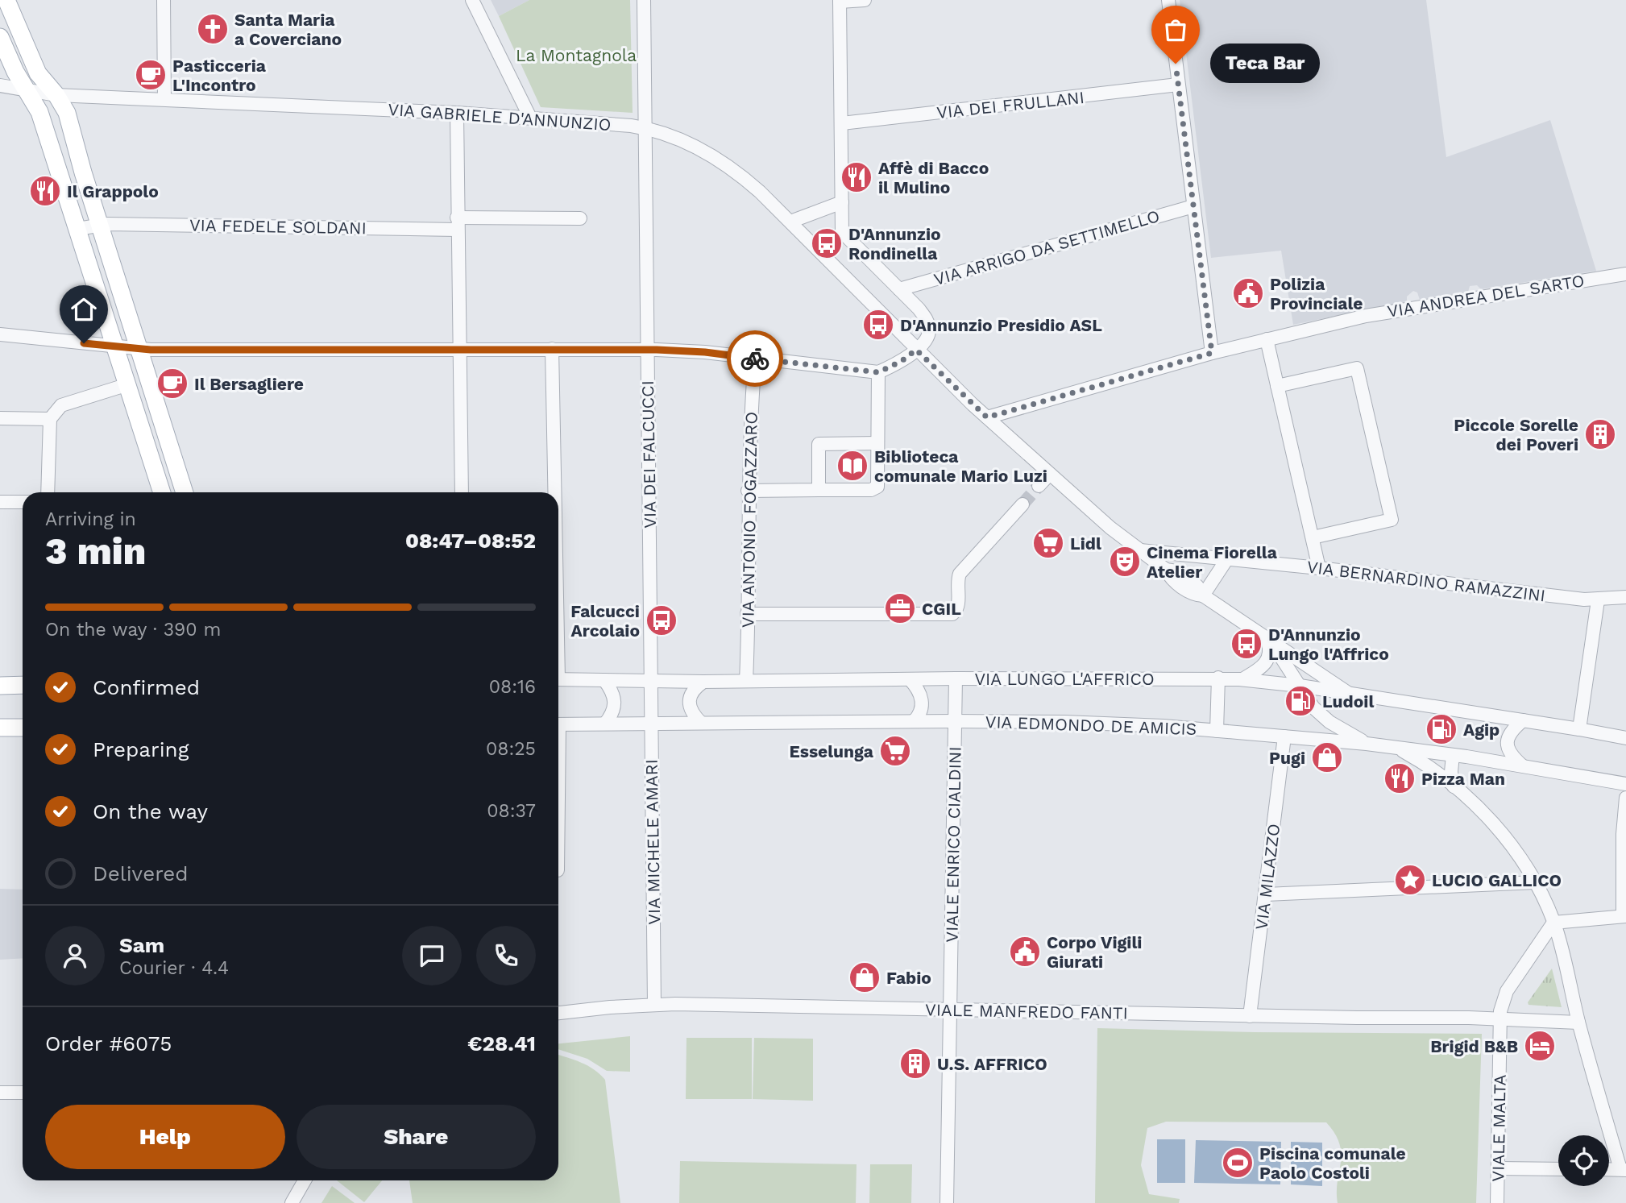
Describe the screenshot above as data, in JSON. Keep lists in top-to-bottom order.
{
  "streets": {
    "street": [
      "VIA DEI FRULLANI",
      "VIA GABRIELE D'ANNUNZIO",
      "VIA FEDELE SOLDANI",
      "VIA ARRIGO DA SETTIMELLO",
      "VIA ANDREA DEL SARTO",
      "VIA DEI FALCUCCI",
      "VIA ANTONIO FOGAZZARO",
      "VIA BERNARDINO RAMAZZINI",
      "VIA LUNGO L'AFFRICO",
      "VIA EDMONDO DE AMICIS",
      "VIA MICHELE AMARI",
      "VIALE ENRICO CIALDINI",
      "VIA MILAZZO",
      "VIALE MANFREDO FANTI",
      "VIALE MALTA"
    ]
  },
  "crossings": [
    ["VIA GABRIELE D'ANNUNZIO", "VIA ANDREA DEL SARTO"],
    ["VIA GABRIELE D'ANNUNZIO", "VIA DEI FALCUCCI"],
    ["VIA GABRIELE D'ANNUNZIO", "VIA BERNARDINO RAMAZZINI"],
    ["VIA GABRIELE D'ANNUNZIO", "VIA LUNGO L'AFFRICO"],
    ["VIA DEI FALCUCCI", "VIA LUNGO L'AFFRICO"],
    ["VIA DEI FALCUCCI", "VIA MICHELE AMARI"],
    ["VIA ANTONIO FOGAZZARO", "VIA LUNGO L'AFFRICO"],
    ["VIA LUNGO L'AFFRICO", "VIA MICHELE AMARI"],
    ["VIA LUNGO L'AFFRICO", "VIALE ENRICO CIALDINI"],
    ["VIA EDMONDO DE AMICIS", "VIA MICHELE AMARI"],
    ["VIA EDMONDO DE AMICIS", "VIALE ENRICO CIALDINI"],
    ["VIA EDMONDO DE AMICIS", "VIA MILAZZO"],
    ["VIA MICHELE AMARI", "VIALE MANFREDO FANTI"],
    ["VIALE ENRICO CIALDINI", "VIALE MANFREDO FANTI"],
    ["VIA MILAZZO", "VIALE MANFREDO FANTI"],
    ["VIALE MANFREDO FANTI", "VIALE MALTA"]
  ],
  "parks": ["La Montagnola"],
  "places": {
    "church": ["Santa Maria a Coverciano"],
    "other": ["Teca Bar"],
    "cafe": ["Pasticceria L'Incontro", "Il Bersagliere"],
    "restaurant": ["Affè di Bacco il Mulino", "Il Grappolo", "Pizza Man"],
    "bus stop": [
      "D'Annunzio Rondinella",
      "D'Annunzio Presidio ASL",
      "Falcucci Arcolaio",
      "D'Annunzio Lungo l'Affrico"
    ],
    "public building": ["Polizia Provinciale", "Corpo Vigili Giurati"],
    "building": ["Piccole Sorelle dei Poveri", "U.S. AFFRICO"],
    "library": ["Biblioteca comunale Mario Luzi"],
    "supermarket": ["Lidl", "Esselunga"],
    "theatre": ["Cinema Fiorella Atelier"],
    "office": ["CGIL"],
    "fuel station": ["Ludoil", "Agip"],
    "shop": ["Pugi", "Fabio"],
    "place": ["LUCIO GALLICO"],
    "hotel": ["Brigid B&B"],
    "sports": ["Piscina comunale Paolo Costoli"]
  },
  "page": {
    "bubble": "Teca Bar",
    "heading": ["3 min", "Arriving in", "08:47–08:52"],
    "panel": [
      "Sam",
      "Courier · 4.4",
      "Order #6075",
      "€28.41"
    ],
    "bar": "On the way · 390 m",
    "list": [
      ["Confirmed", "08:16"],
      ["Preparing", "08:25"],
      ["On the way", "08:37"],
      "Delivered"
    ],
    "buttons": ["Help", "Share"]
  }
}
